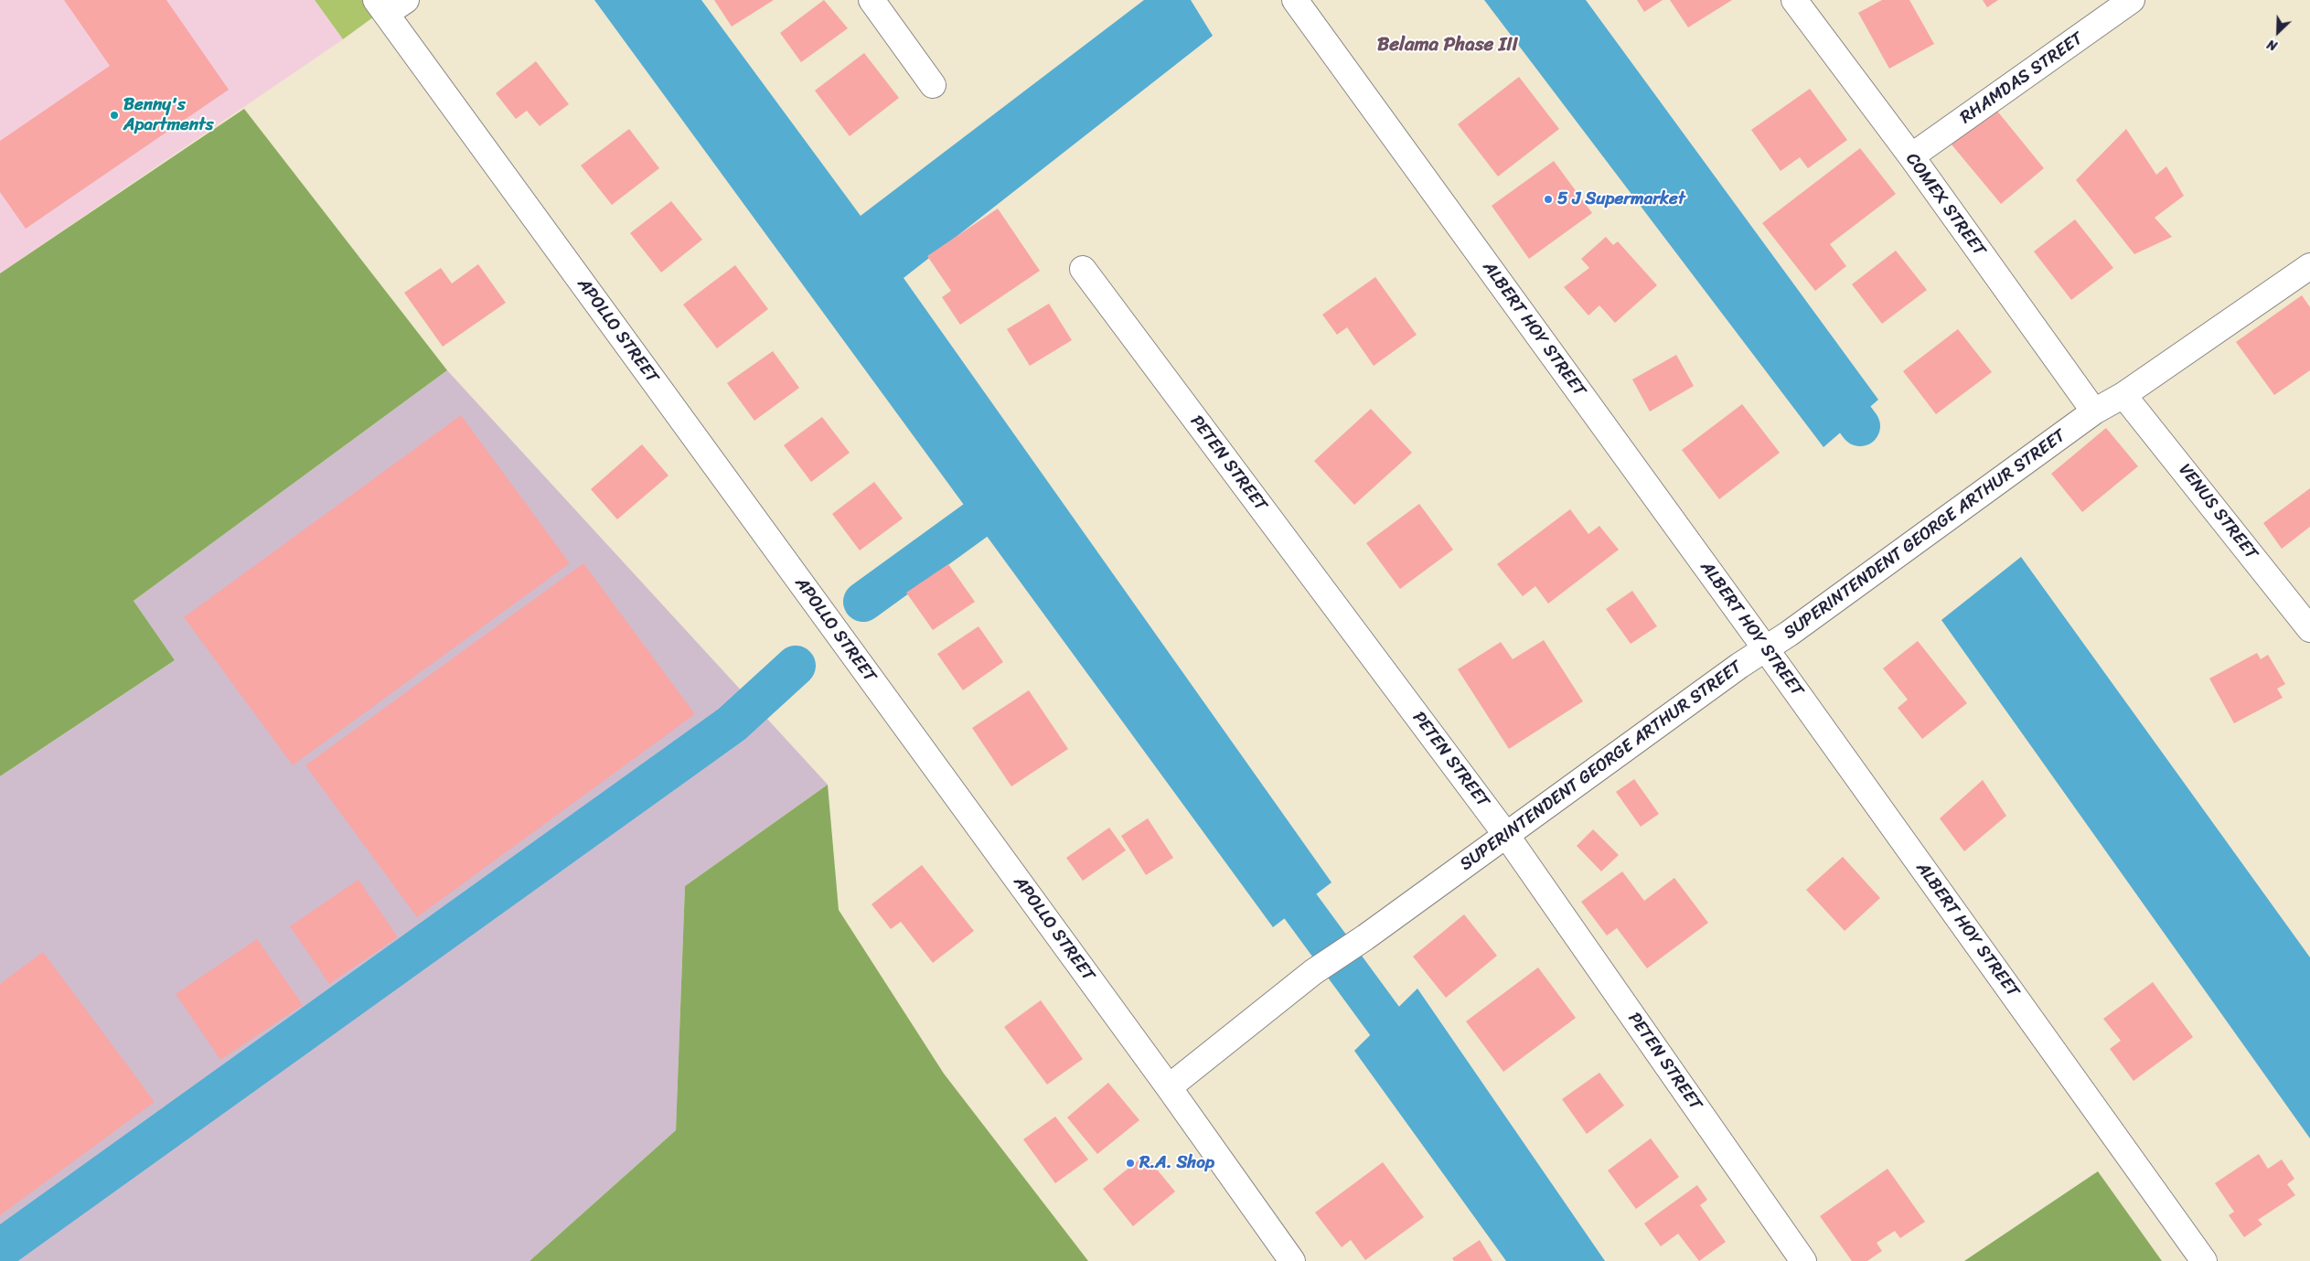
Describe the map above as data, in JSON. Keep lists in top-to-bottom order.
{
  "streets": {
    "street": [
      "RHAMDAS STREET",
      "COMEX STREET",
      "ALBERT HOY STREET",
      "APOLLO STREET",
      "PETEN STREET",
      "VENUS STREET",
      "SUPERINTENDENT GEORGE ARTHUR STREET"
    ]
  },
  "crossings": [
    ["RHAMDAS STREET", "COMEX STREET"],
    ["COMEX STREET", "SUPERINTENDENT GEORGE ARTHUR STREET"],
    ["ALBERT HOY STREET", "SUPERINTENDENT GEORGE ARTHUR STREET"],
    ["APOLLO STREET", "SUPERINTENDENT GEORGE ARTHUR STREET"],
    ["PETEN STREET", "SUPERINTENDENT GEORGE ARTHUR STREET"],
    ["VENUS STREET", "SUPERINTENDENT GEORGE ARTHUR STREET"]
  ],
  "districts": ["Belama Phase III"],
  "places": ["Benny's Apartments", "5 J Supermarket", "R.A. Shop"],
  "north": "bottom left"
}
